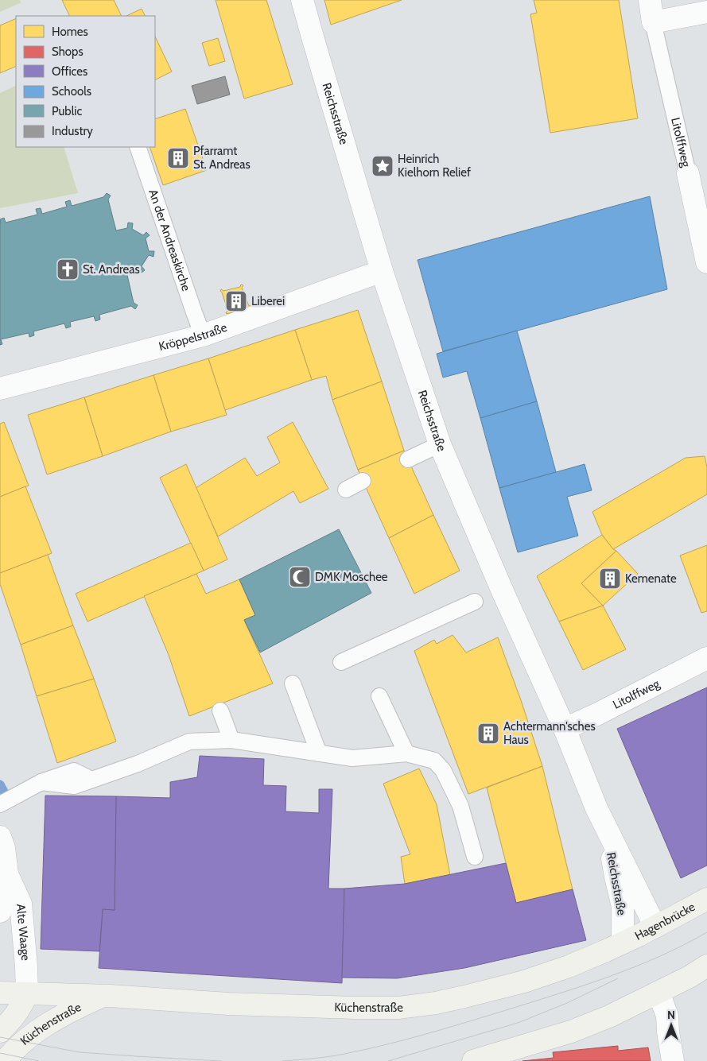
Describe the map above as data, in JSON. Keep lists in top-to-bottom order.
{
  "streets": {
    "main road": ["Hagenbrücke", "Küchenstraße"],
    "street": [
      "Reichsstraße",
      "Litolffweg",
      "Kröppelstraße",
      "Alte Waage"
    ],
    "lane": ["An der Andreaskirche"]
  },
  "crossings": [
    ["Reichsstraße", "Litolffweg"],
    ["Reichsstraße", "Kröppelstraße"],
    ["Reichsstraße", "Hagenbrücke"],
    ["Reichsstraße", "Küchenstraße"],
    ["An der Andreaskirche", "Kröppelstraße"],
    ["Hagenbrücke", "Küchenstraße"],
    ["Alte Waage", "Küchenstraße"]
  ],
  "places": {
    "building": [
      "Pfarramt St. Andreas",
      "Liberei",
      "Kemenate",
      "Achtermann'sches Haus"
    ],
    "place": ["Heinrich Kielhorn Relief"],
    "church": ["St. Andreas"],
    "mosque": ["DMK Moschee"]
  },
  "legend": [
    "Homes",
    "Shops",
    "Offices",
    "Schools",
    "Public",
    "Industry"
  ],
  "north": "top"
}
